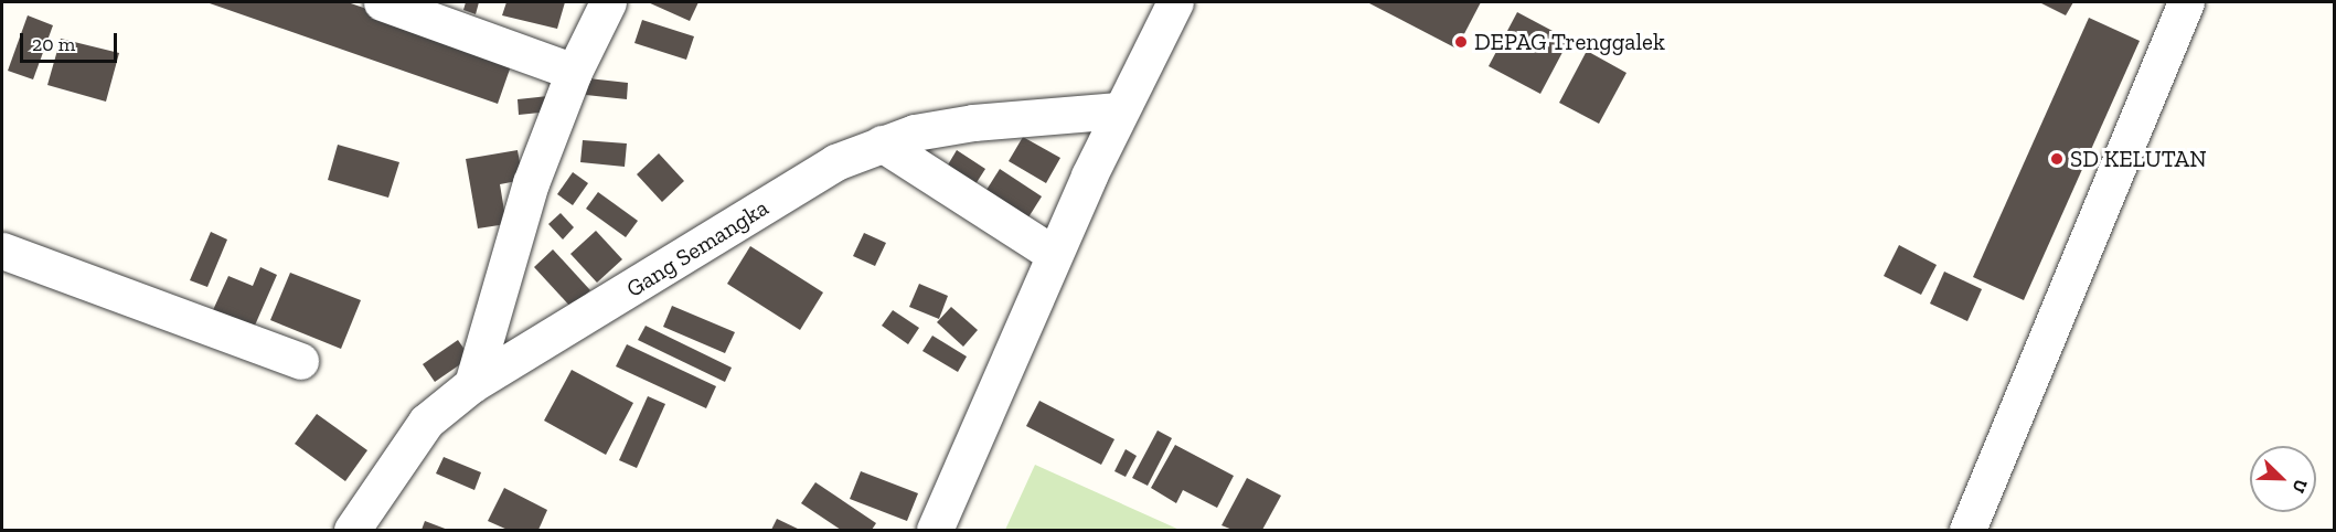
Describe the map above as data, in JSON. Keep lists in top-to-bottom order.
{
  "streets": {
    "street": ["Gang Semangka"]
  },
  "places": ["DEPAG Trenggalek", "SD KELUTAN"],
  "scale_bar": "20 m",
  "north": "bottom right"
}
